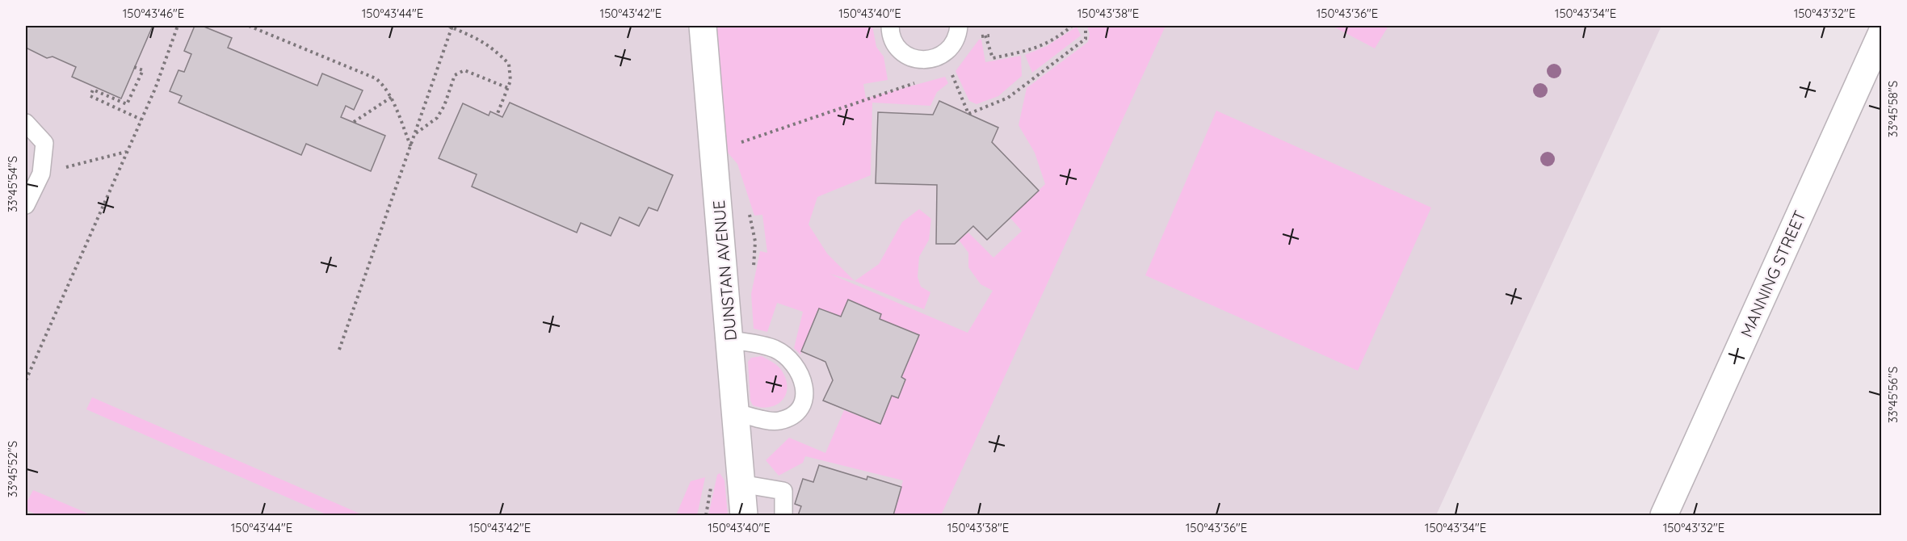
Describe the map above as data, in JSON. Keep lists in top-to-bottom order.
{
  "streets": {
    "street": ["DUNSTAN AVENUE", "MANNING STREET"]
  },
  "coordinates": [
    "150°43'46\"E",
    "150°43'44\"E",
    "150°43'42\"E",
    "150°43'40\"E",
    "150°43'38\"E",
    "150°43'36\"E",
    "150°43'34\"E",
    "150°43'32\"E",
    "33°45'58\"S",
    "33°45'54\"S",
    "33°45'56\"S",
    "33°45'52\"S"
  ]
}
